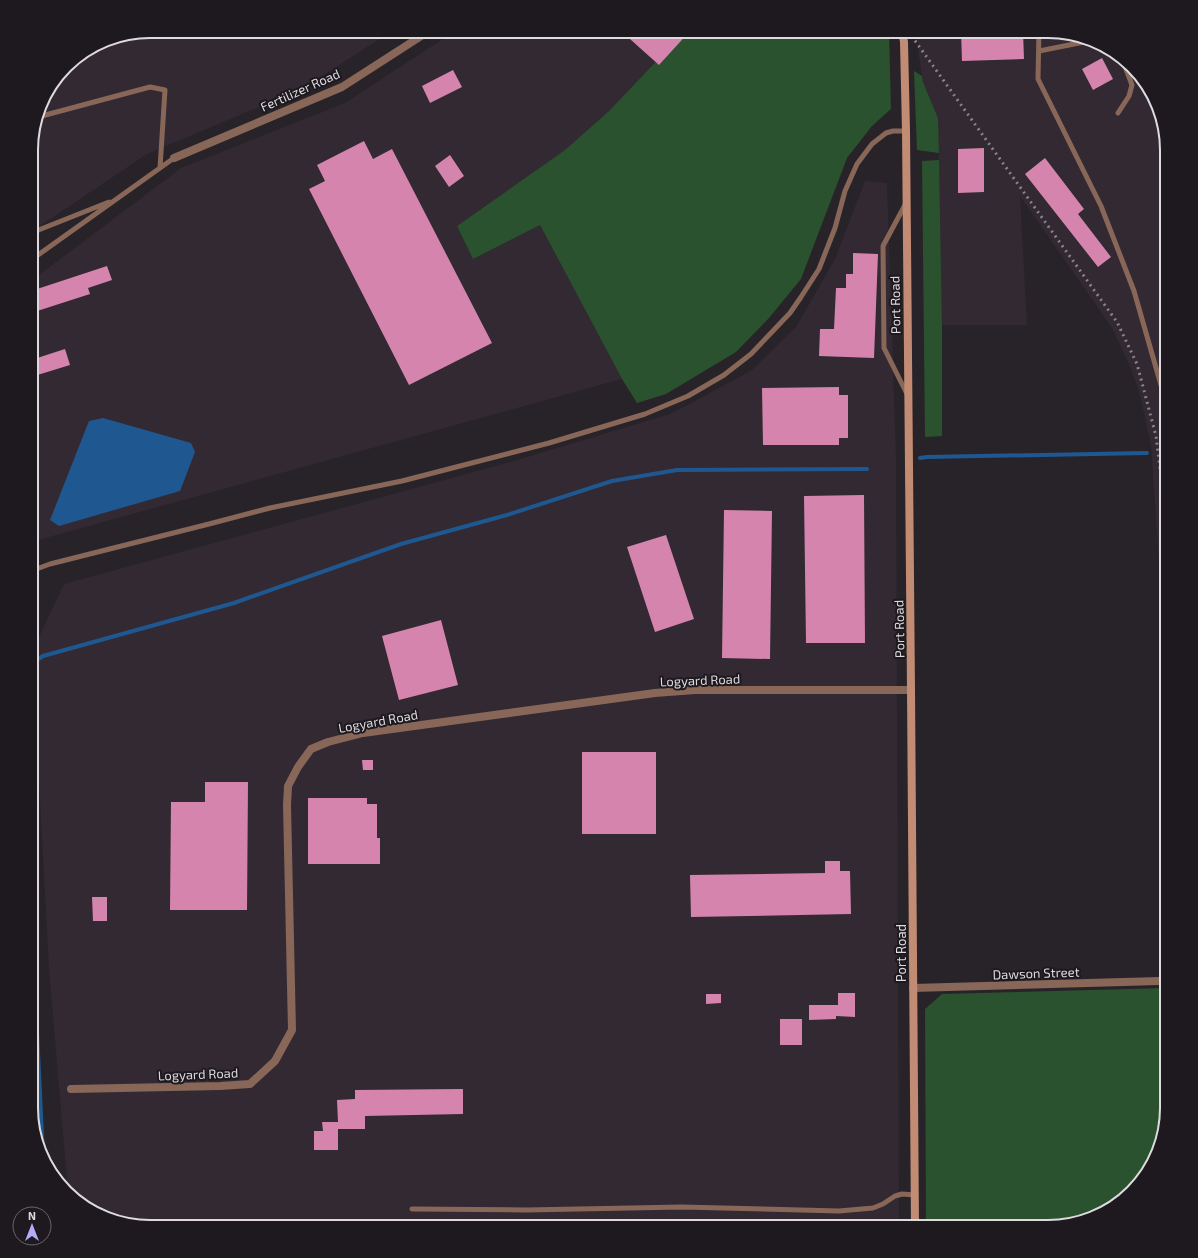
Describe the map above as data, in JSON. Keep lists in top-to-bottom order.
{
  "streets": {
    "main road": ["Port Road"],
    "street": ["Fertilizer Road", "Logyard Road", "Dawson Street"]
  },
  "crossings": [
    ["Port Road", "Logyard Road"],
    ["Port Road", "Dawson Street"]
  ],
  "north": "top"
}
